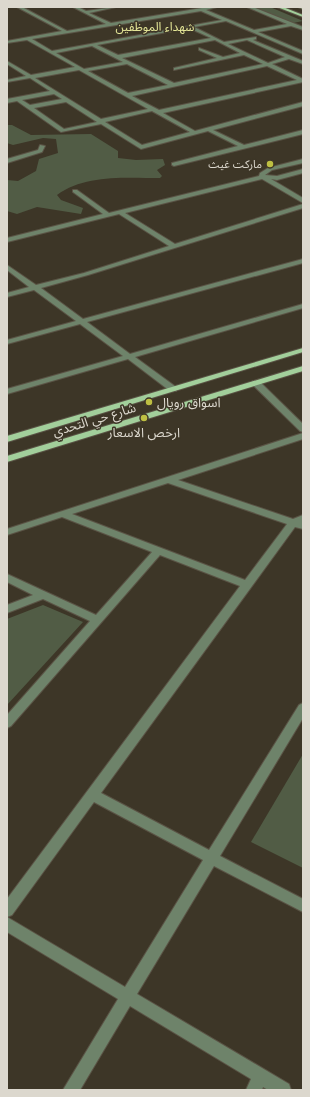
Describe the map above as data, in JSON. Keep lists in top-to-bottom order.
{
  "streets": {
    "main road": ["شارع حي التحدي"]
  },
  "districts": ["شهداء الموظفين"],
  "places": ["ماركت غيث", "اسواق رويال", "ارخص الاسعار"]
}
